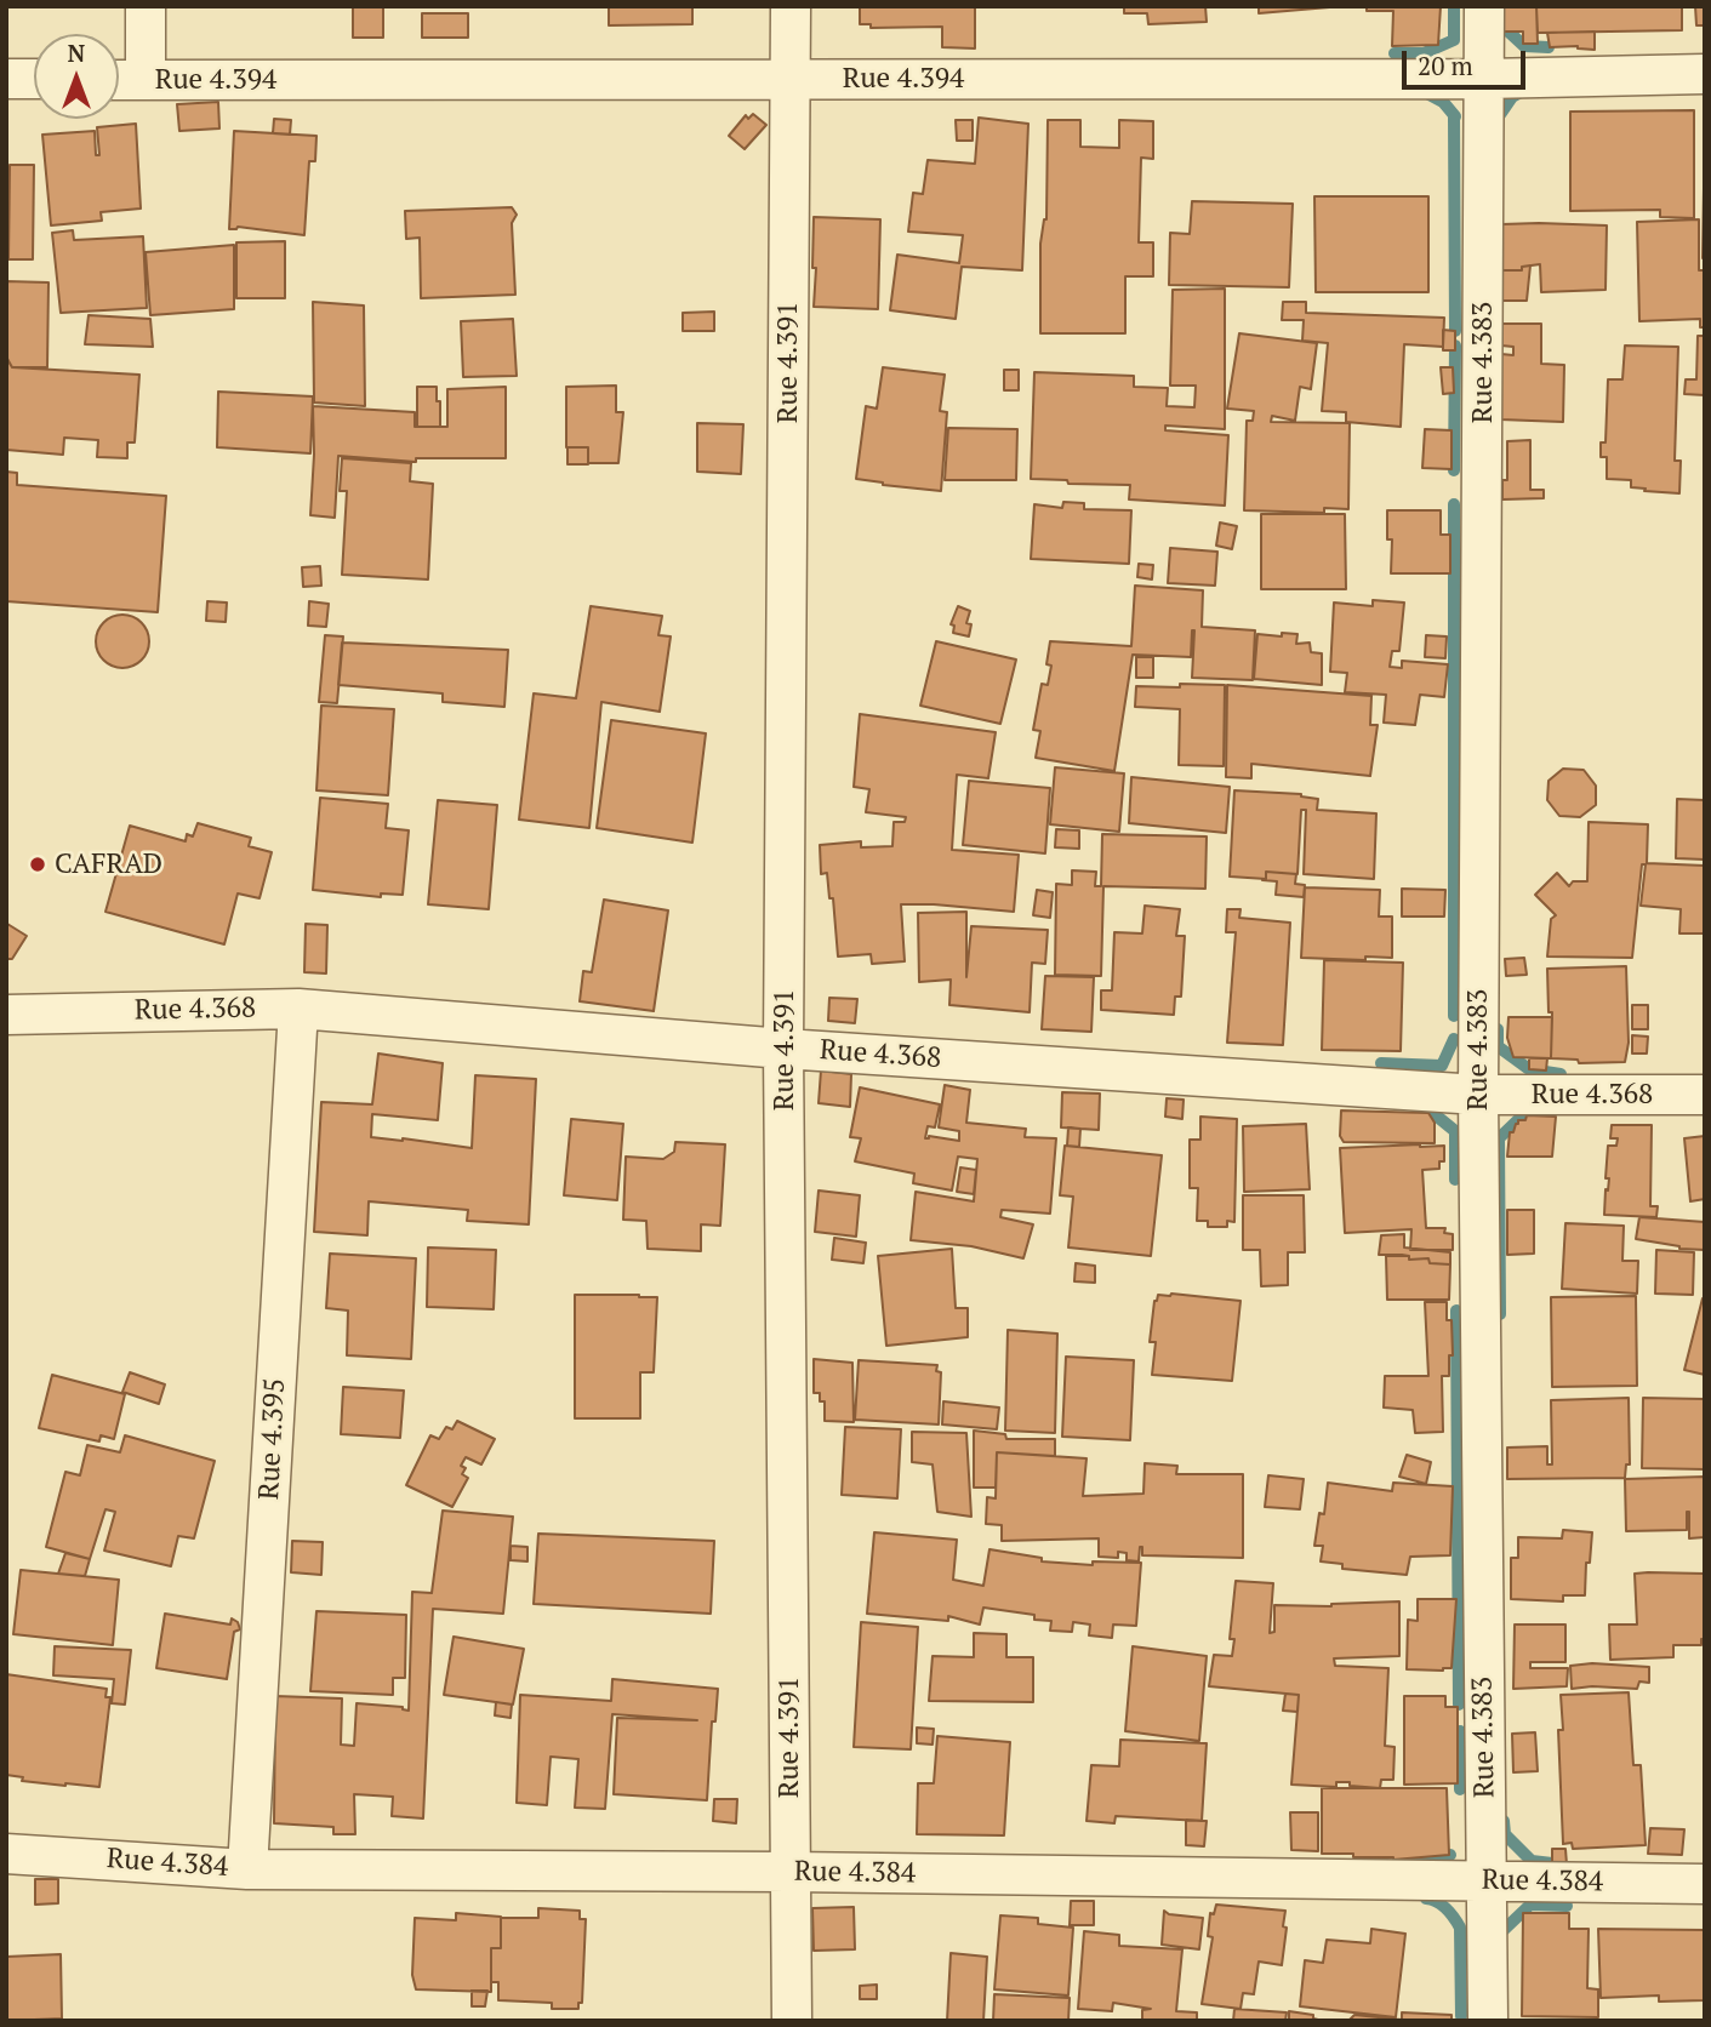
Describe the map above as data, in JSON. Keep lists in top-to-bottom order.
{
  "streets": {
    "street": [
      "Rue 4.394",
      "Rue 4.391",
      "Rue 4.383",
      "Rue 4.368",
      "Rue 4.395",
      "Rue 4.384"
    ]
  },
  "crossings": [
    ["Rue 4.394", "Rue 4.391"],
    ["Rue 4.394", "Rue 4.383"],
    ["Rue 4.391", "Rue 4.368"],
    ["Rue 4.391", "Rue 4.384"],
    ["Rue 4.383", "Rue 4.368"],
    ["Rue 4.383", "Rue 4.384"],
    ["Rue 4.368", "Rue 4.395"],
    ["Rue 4.395", "Rue 4.384"]
  ],
  "places": ["CAFRAD"],
  "scale_bar": "20 m",
  "north": "top"
}
